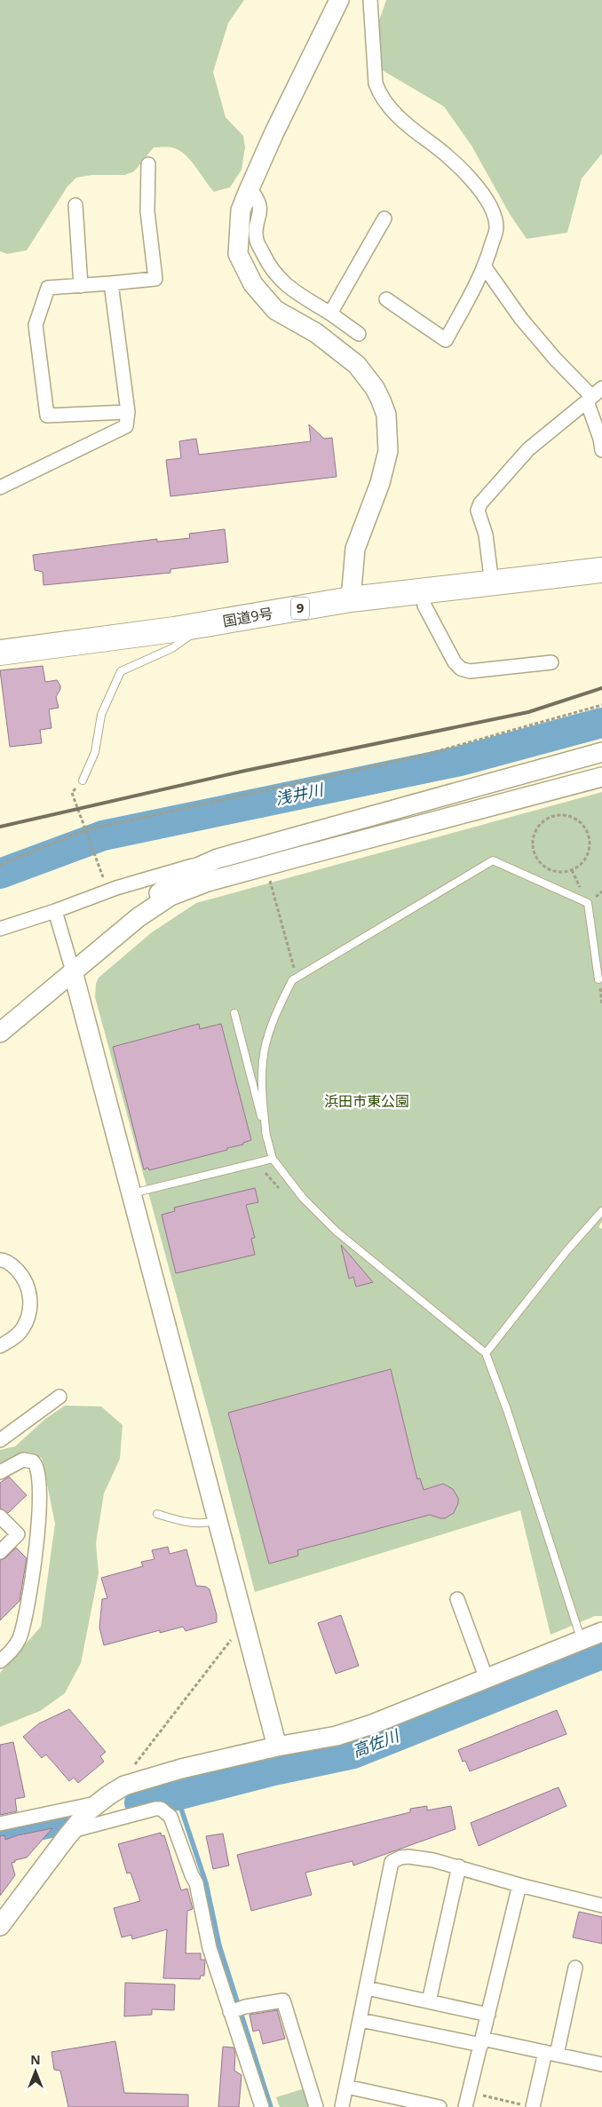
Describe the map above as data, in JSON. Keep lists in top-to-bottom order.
{
  "streets": {
    "highway": ["9", "国道9号"]
  },
  "water": ["浅井川", "高佐川"],
  "parks": ["浜田市東公園"],
  "north": "top"
}
